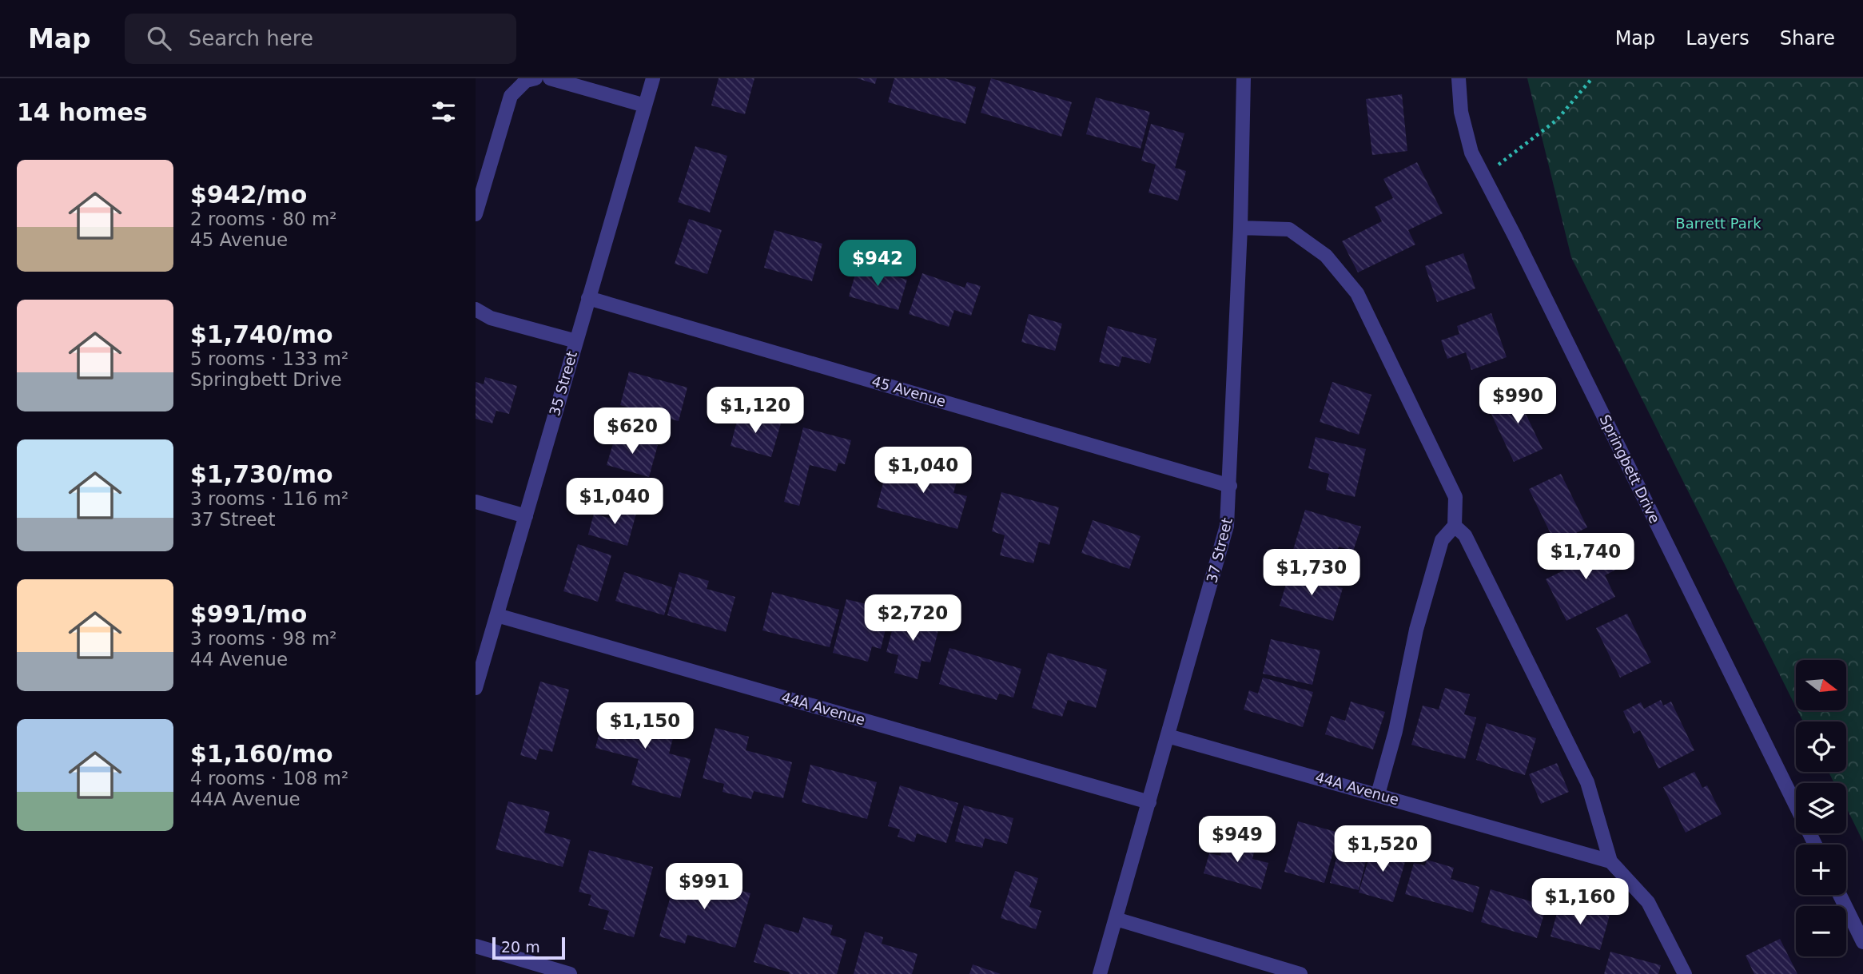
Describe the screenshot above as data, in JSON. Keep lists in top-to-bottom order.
{
  "streets": {
    "street": [
      "35 Street",
      "45 Avenue",
      "Springbett Drive",
      "37 Street",
      "44A Avenue"
    ]
  },
  "crossings": [
    ["35 Street", "45 Avenue"],
    ["35 Street", "44A Avenue"],
    ["45 Avenue", "37 Street"],
    ["37 Street", "44A Avenue"]
  ],
  "parks": ["Barrett Park"],
  "scale_bar": "20 m",
  "north": "right",
  "page": {
    "header": "Map",
    "search": "Search here",
    "nav": ["Map", "Layers", "Share"],
    "heading": "14 homes",
    "list": [
      {
        "name": "$942/mo",
        "note": "2 rooms · 80 m² · 45 Avenue"
      },
      {
        "name": "$1,740/mo",
        "note": "5 rooms · 133 m² · Springbett Drive"
      },
      {
        "name": "$1,730/mo",
        "note": "3 rooms · 116 m² · 37 Street"
      },
      {
        "name": "$991/mo",
        "note": "3 rooms · 98 m² · 44 Avenue"
      },
      {
        "name": "$1,160/mo",
        "note": "4 rooms · 108 m² · 44A Avenue"
      }
    ],
    "price": [
      "$942",
      "$990",
      "$1,120",
      "$620",
      "$1,040",
      "$1,040",
      "$1,740",
      "$1,730",
      "$2,720",
      "$1,150",
      "$949",
      "$1,520",
      "$991",
      "$1,160"
    ],
    "map_buttons": ["+", "−"],
    "scale": "20 m"
  }
}
